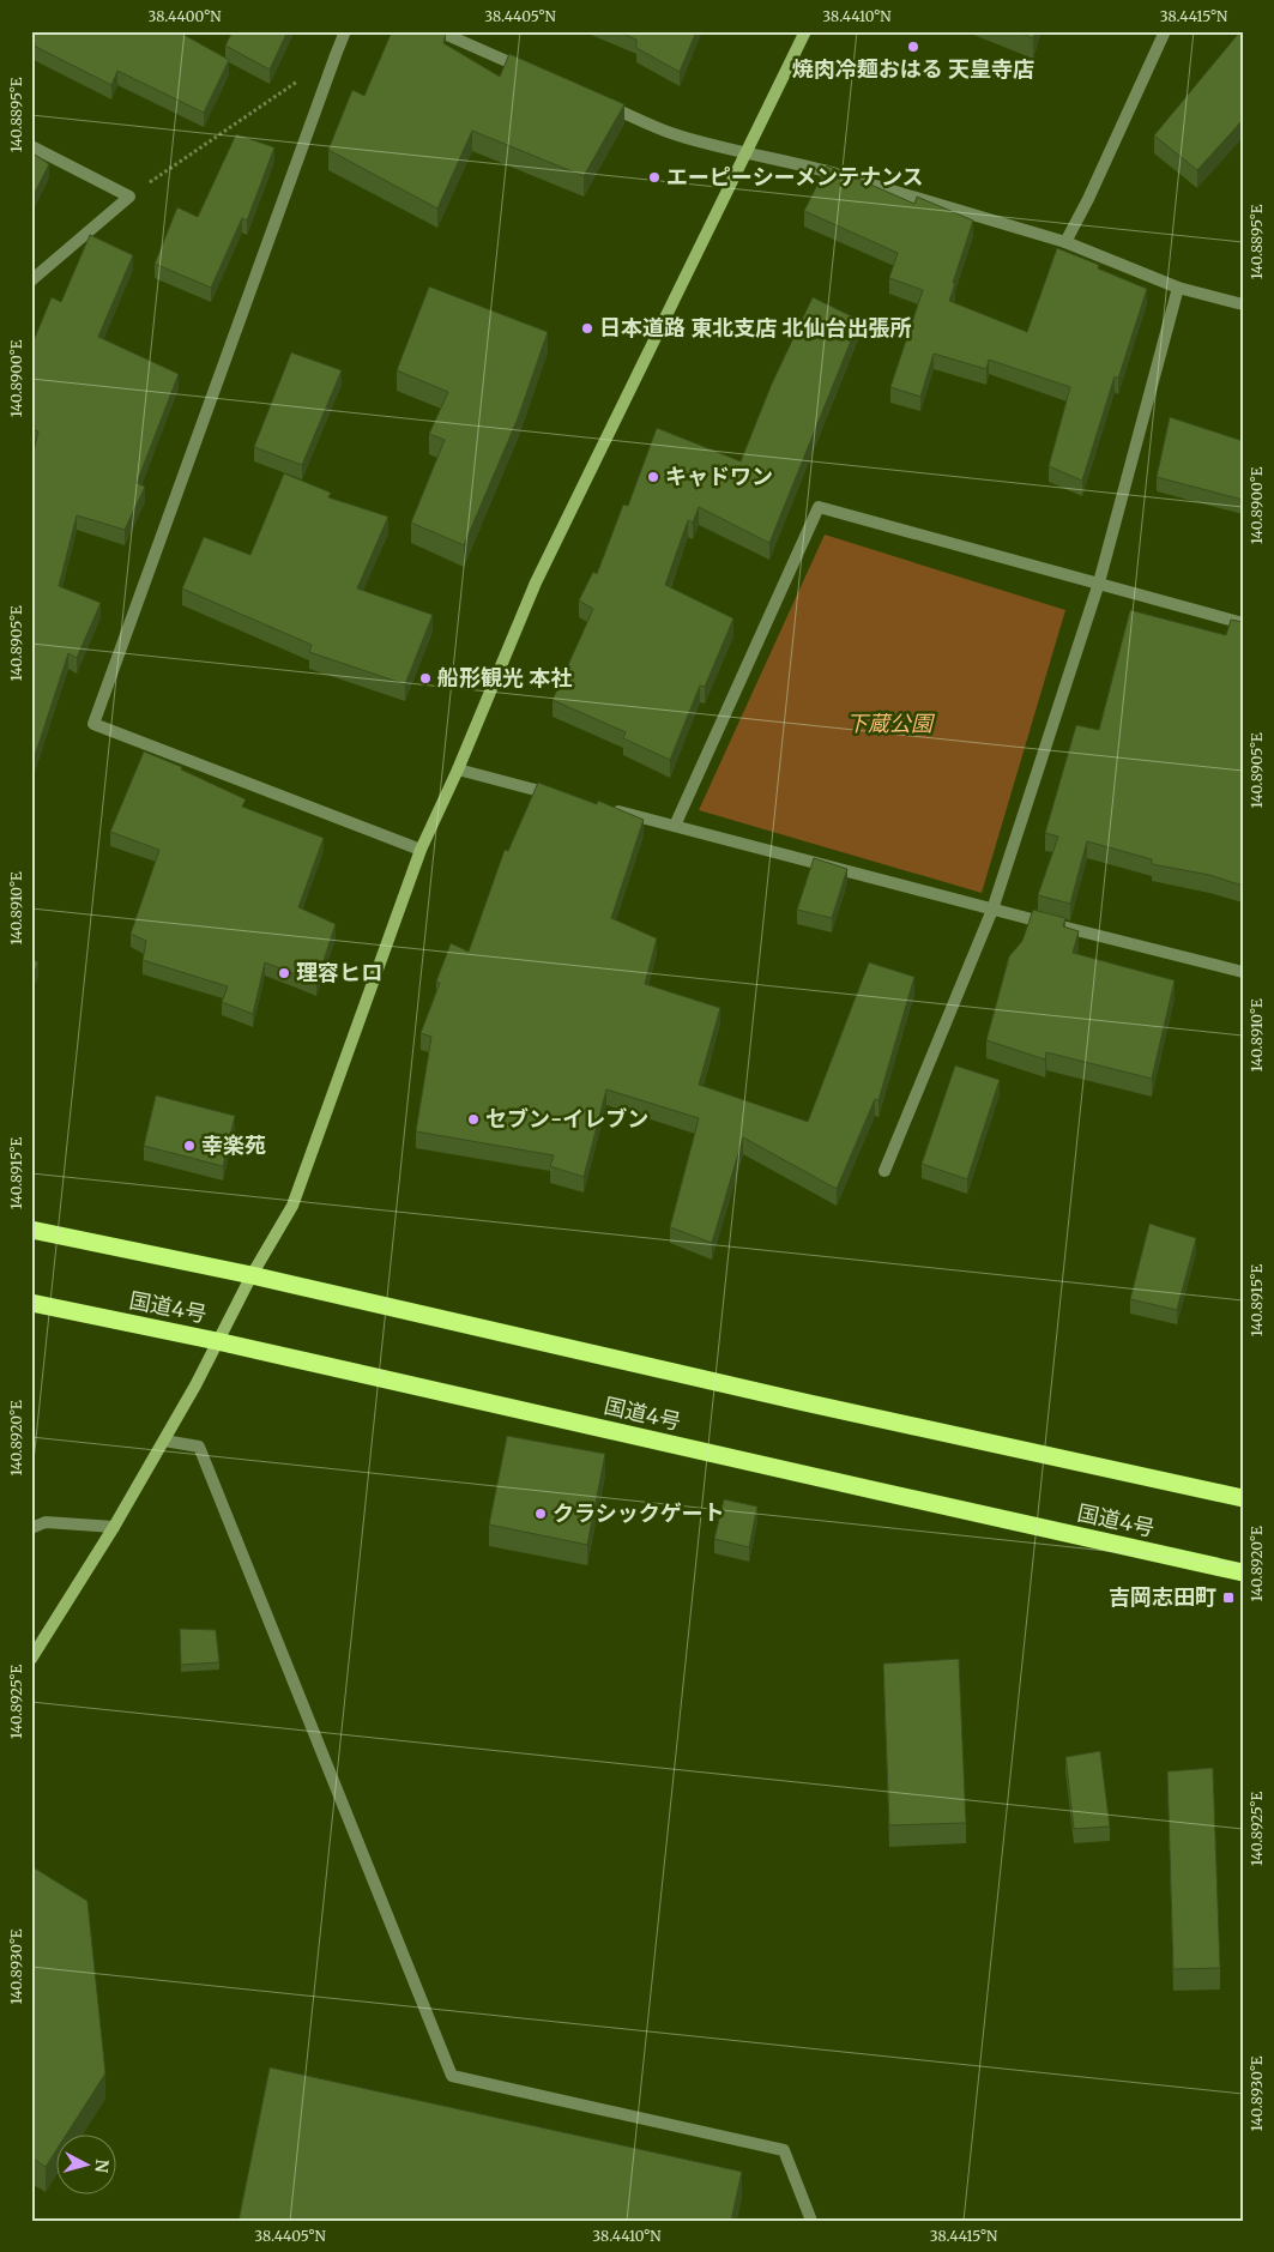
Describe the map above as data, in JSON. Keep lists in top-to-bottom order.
{
  "streets": {
    "highway": ["国道4号"]
  },
  "parks": ["下蔵公園"],
  "places": {
    "other": [
      "焼肉冷麺おはる 天皇寺店",
      "エーピーシーメンテナンス",
      "日本道路 東北支店 北仙台出張所",
      "キャドワン",
      "船形観光 本社",
      "理容ヒロ",
      "セブン-イレブン",
      "幸楽苑",
      "クラシックゲート"
    ],
    "transit": ["吉岡志田町"]
  },
  "north": "right",
  "coordinates": [
    "38.4400°N",
    "38.4405°N",
    "38.4410°N",
    "38.4415°N",
    "140.8895°E",
    "140.8900°E",
    "140.8905°E",
    "140.8910°E",
    "140.8915°E",
    "140.8920°E",
    "140.8925°E",
    "140.8930°E"
  ]
}
